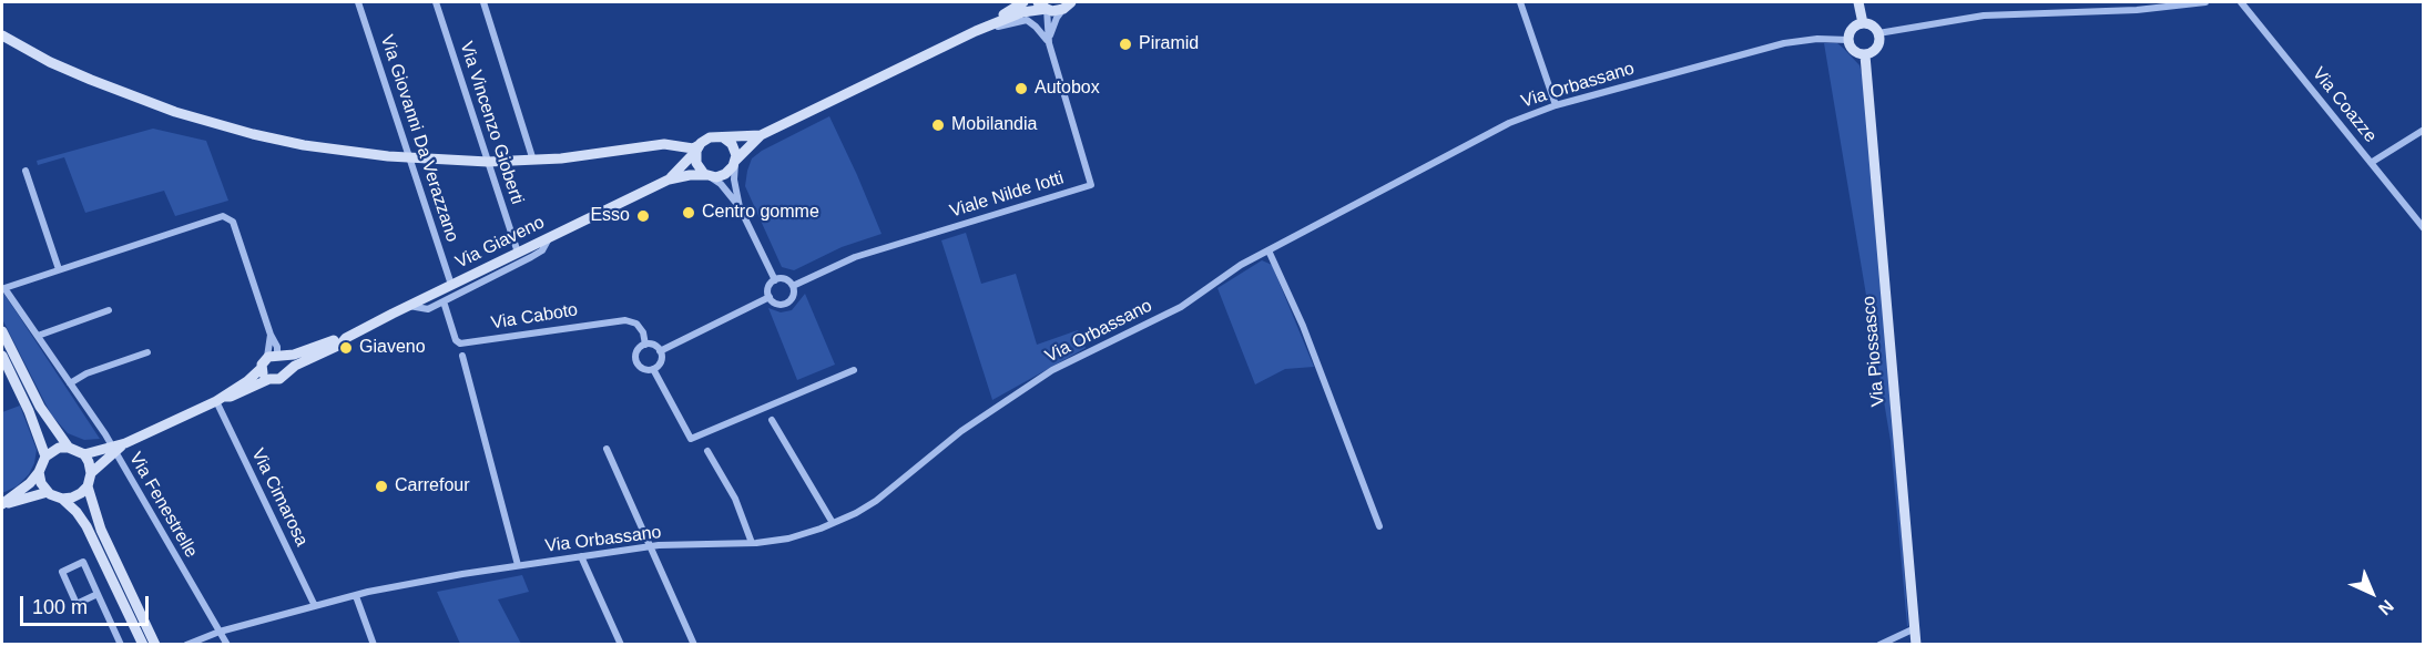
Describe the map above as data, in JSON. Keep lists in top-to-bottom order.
{
  "streets": {
    "main road": ["Via Giaveno", "Via Piossasco"],
    "street": [
      "Via Orbassano",
      "Via Coazze",
      "Via Vincenzo Gioberti",
      "Via Giovanni Da Verazzano",
      "Viale Nilde Iotti",
      "Via Caboto",
      "Via Cimarosa",
      "Via Fenestrelle"
    ]
  },
  "crossings": [
    ["Via Orbassano", "Via Piossasco"],
    ["Via Orbassano", "Via Cimarosa"],
    ["Via Orbassano", "Via Fenestrelle"],
    ["Via Vincenzo Gioberti", "Via Giaveno"],
    ["Via Giovanni Da Verazzano", "Via Giaveno"],
    ["Viale Nilde Iotti", "Via Giaveno"],
    ["Viale Nilde Iotti", "Via Caboto"]
  ],
  "places": [
    "Piramid",
    "Autobox",
    "Mobilandia",
    "Centro gomme",
    "Esso",
    "Giaveno",
    "Carrefour"
  ],
  "scale_bar": "100 m",
  "north": "bottom right"
}
